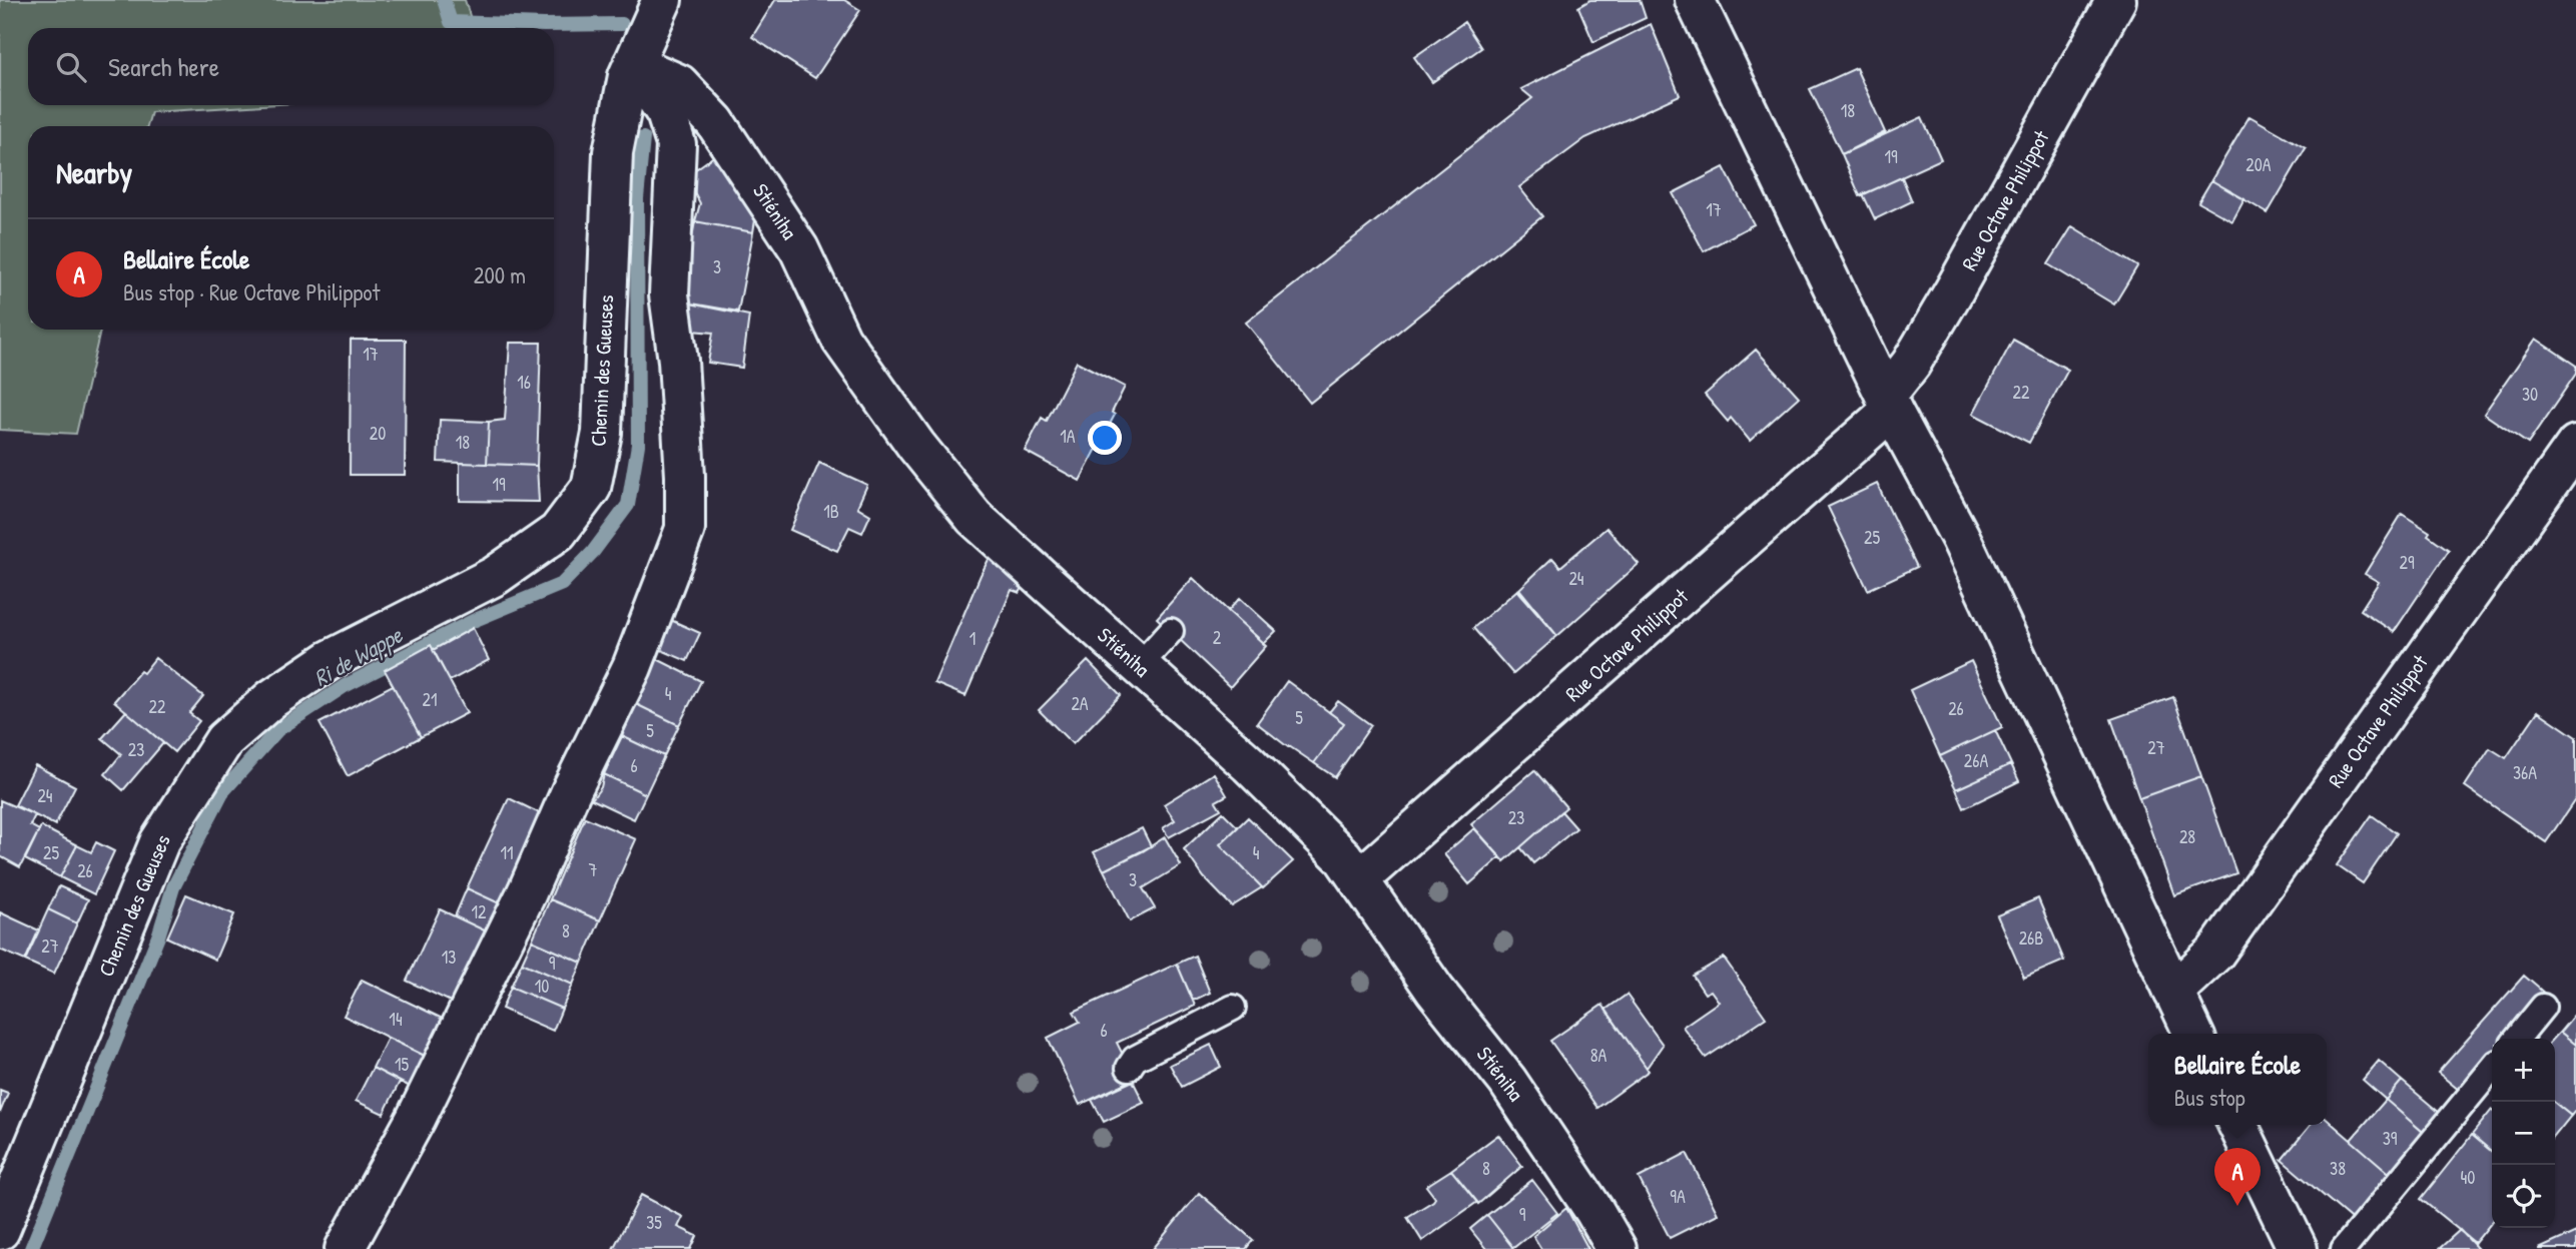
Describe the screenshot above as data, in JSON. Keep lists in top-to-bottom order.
{
  "streets": {
    "street": ["Rue Octave Philippot", "Stiéniha", "Chemin des Gueuses"]
  },
  "crossings": [
    ["Rue Octave Philippot", "Stiéniha"],
    ["Stiéniha", "Chemin des Gueuses"]
  ],
  "water": ["Ri de Wappe"],
  "house_numbers": [
    "18",
    "19",
    "20A",
    "17",
    "3",
    "17",
    "16",
    "22",
    "30",
    "20",
    "1A",
    "18",
    "19",
    "1B",
    "25",
    "29",
    "24",
    "2",
    "1",
    "4",
    "21",
    "2A",
    "22",
    "26",
    "5",
    "5",
    "27",
    "23",
    "26A",
    "6",
    "36A",
    "24",
    "23",
    "28",
    "25",
    "11",
    "4",
    "7",
    "26",
    "3",
    "12",
    "8",
    "26B",
    "27",
    "13",
    "9",
    "10",
    "14",
    "6",
    "8A",
    "15",
    "39",
    "8",
    "38",
    "40",
    "9A",
    "9",
    "35"
  ],
  "page": {
    "search": "Search here",
    "heading": "Nearby",
    "list": [
      {
        "mark": "A",
        "name": "Bellaire École",
        "note": "Bus stop · Rue Octave Philippot",
        "value": "200 m"
      }
    ],
    "popup": ["Bellaire École", "Bus stop"],
    "map_buttons": ["+", "−"],
    "pins": "A"
  }
}
